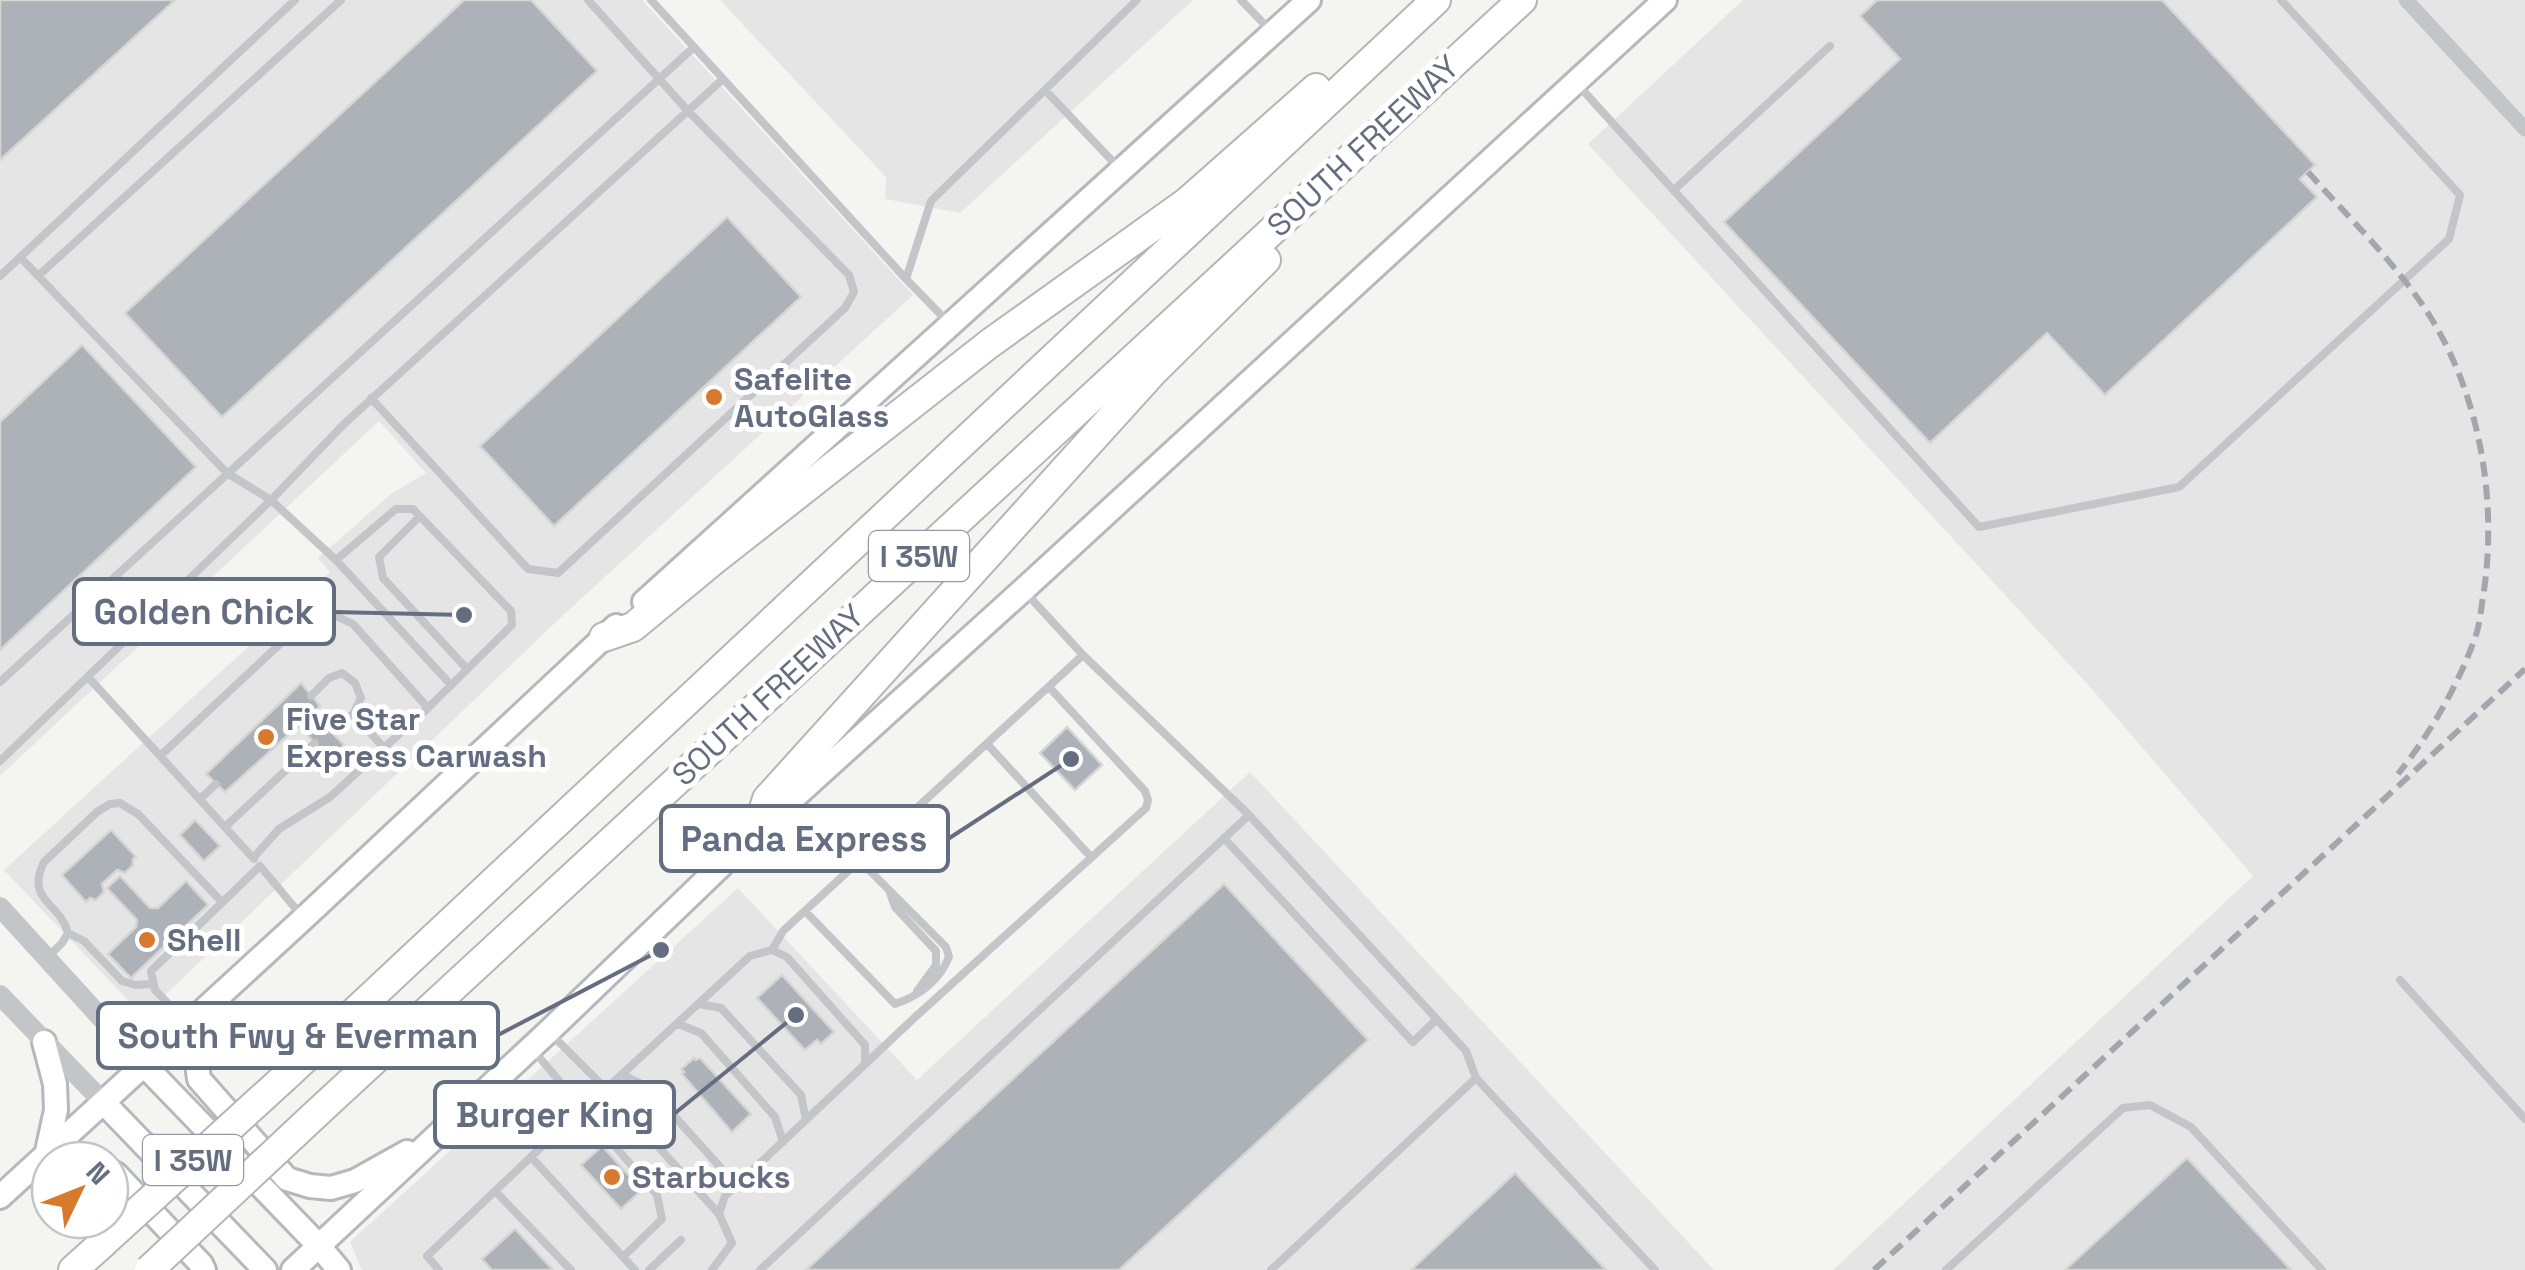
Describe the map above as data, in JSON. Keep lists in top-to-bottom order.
{
  "streets": {
    "highway": ["SOUTH FREEWAY", "I 35W"]
  },
  "places": [
    "Safelite AutoGlass",
    "Golden Chick",
    "Five Star Express Carwash",
    "Panda Express",
    "Shell",
    "South Fwy & Everman",
    "Burger King",
    "Starbucks"
  ],
  "north": "top right"
}
